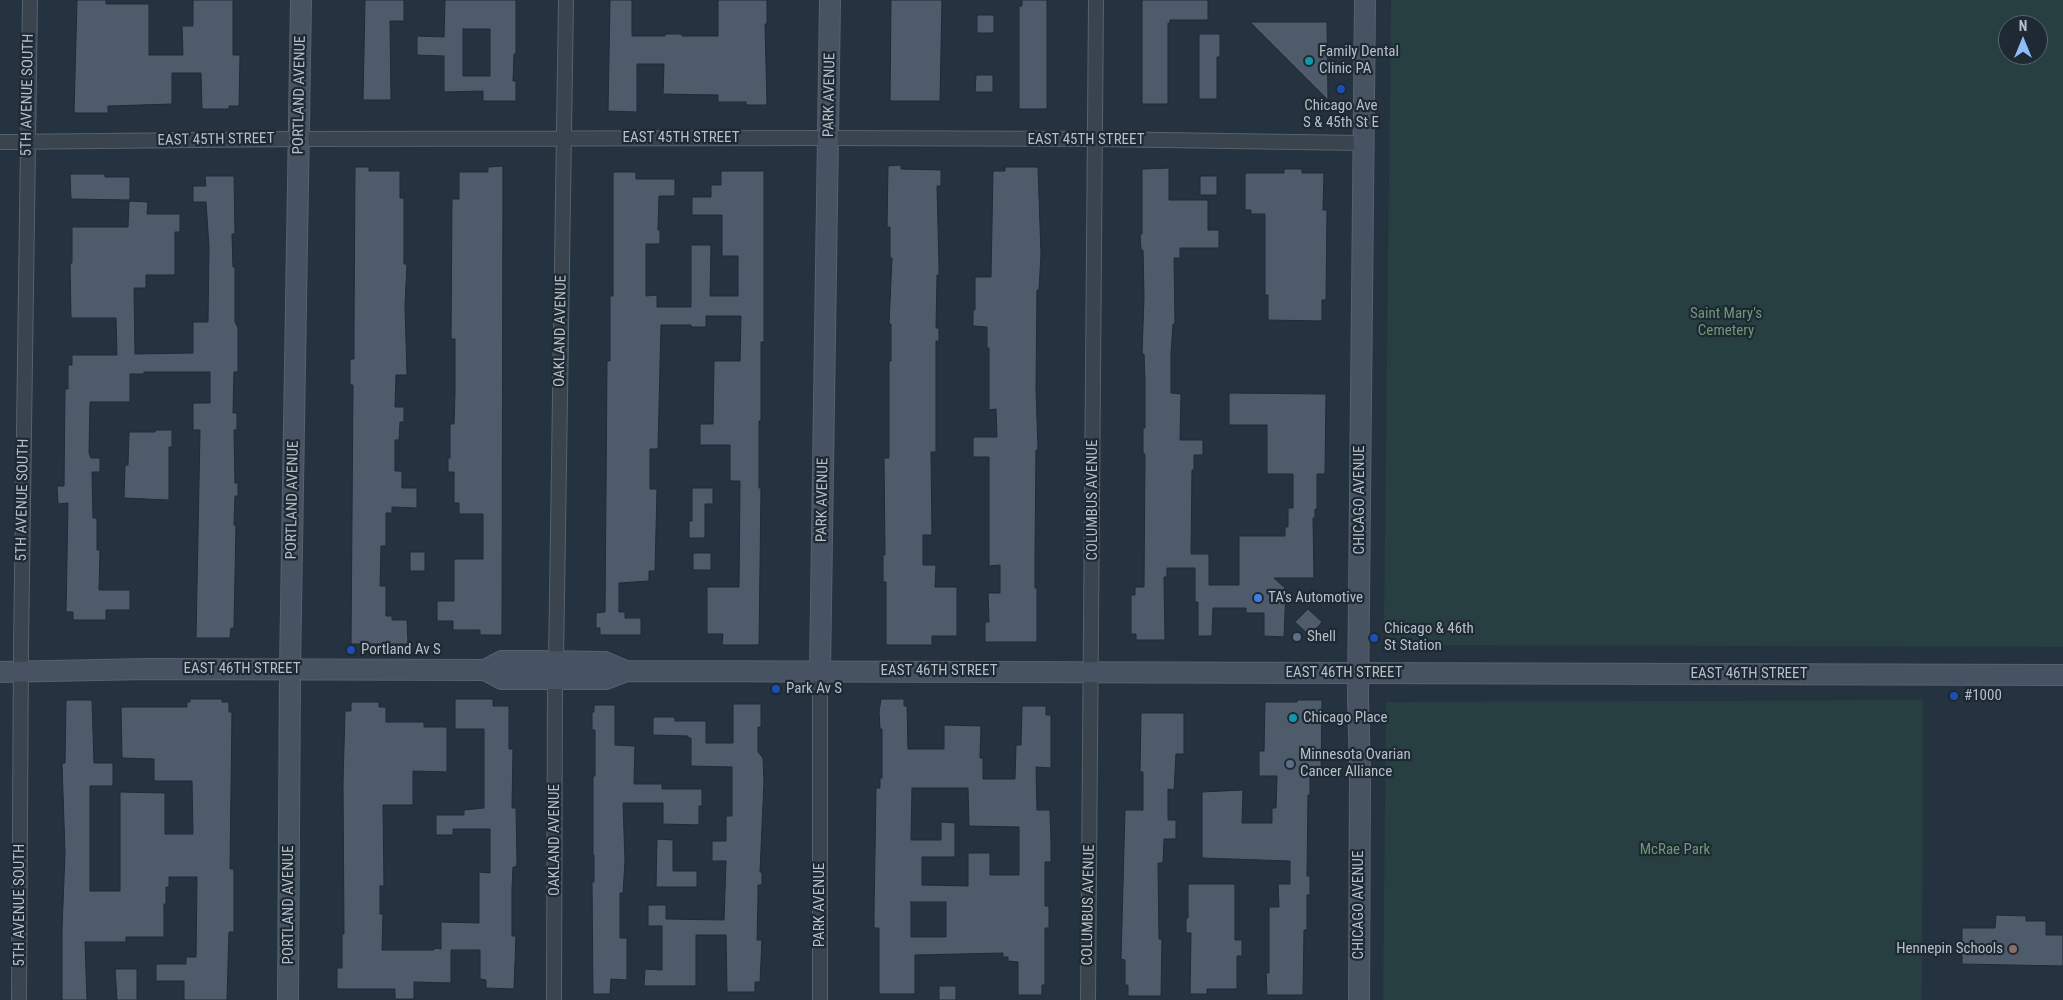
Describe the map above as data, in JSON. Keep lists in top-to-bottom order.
{
  "streets": {
    "street": [
      "5TH AVENUE SOUTH",
      "PORTLAND AVENUE",
      "PARK AVENUE",
      "EAST 45TH STREET",
      "OAKLAND AVENUE",
      "COLUMBUS AVENUE",
      "CHICAGO AVENUE",
      "EAST 46TH STREET"
    ]
  },
  "crossings": [
    ["5TH AVENUE SOUTH", "EAST 45TH STREET"],
    ["5TH AVENUE SOUTH", "EAST 46TH STREET"],
    ["PORTLAND AVENUE", "EAST 45TH STREET"],
    ["PORTLAND AVENUE", "EAST 46TH STREET"],
    ["PARK AVENUE", "EAST 45TH STREET"],
    ["PARK AVENUE", "EAST 46TH STREET"],
    ["EAST 45TH STREET", "OAKLAND AVENUE"],
    ["EAST 45TH STREET", "COLUMBUS AVENUE"],
    ["EAST 45TH STREET", "CHICAGO AVENUE"],
    ["OAKLAND AVENUE", "EAST 46TH STREET"],
    ["COLUMBUS AVENUE", "EAST 46TH STREET"],
    ["CHICAGO AVENUE", "EAST 46TH STREET"]
  ],
  "parks": ["Saint Mary's Cemetery", "McRae Park"],
  "places": [
    "Family Dental Clinic PA",
    "Chicago Ave S & 45th St E",
    "TA's Automotive",
    "Shell",
    "Chicago & 46th St Station",
    "Portland Av S",
    "Park Av S",
    "#1000",
    "Chicago Place",
    "Minnesota Ovarian Cancer Alliance",
    "Hennepin Schools"
  ],
  "north": "top"
}
